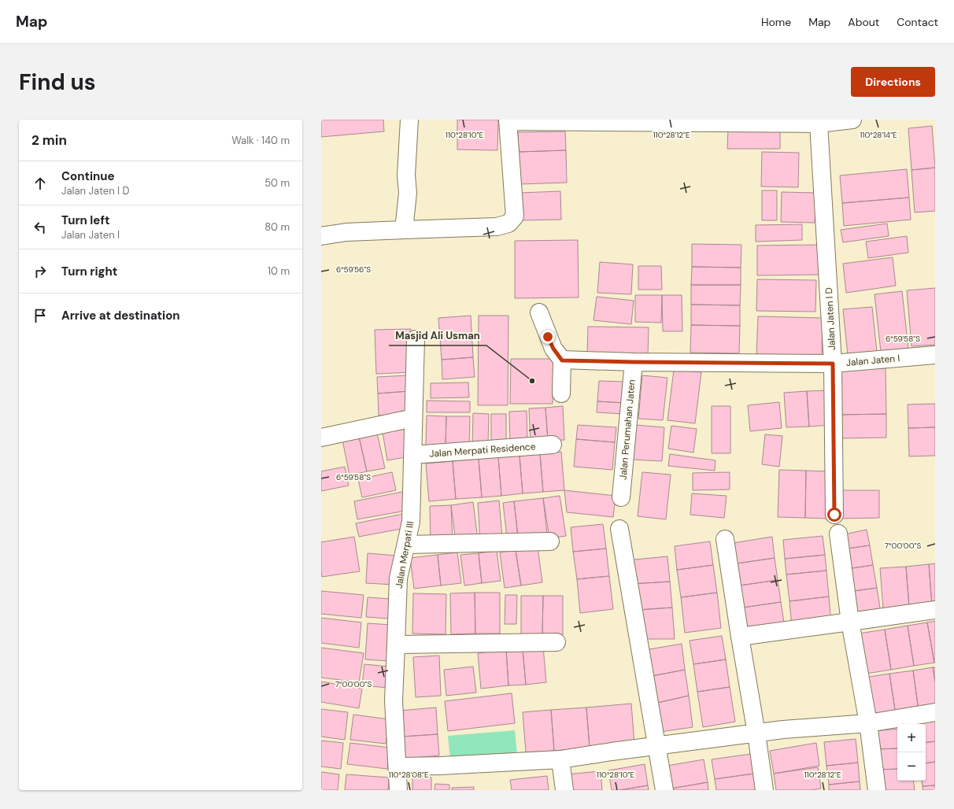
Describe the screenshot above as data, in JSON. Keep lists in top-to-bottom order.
{
  "streets": {
    "street": [
      "Jalan Jaten I D",
      "Jalan Jaten I",
      "Jalan Perumahan Jaten",
      "Jalan Merpati Residence",
      "Jalan Merpati III"
    ]
  },
  "crossings": [
    ["Jalan Jaten I D", "Jalan Jaten I"],
    ["Jalan Jaten I", "Jalan Perumahan Jaten"],
    ["Jalan Merpati Residence", "Jalan Merpati III"]
  ],
  "places": ["Masjid Ali Usman"],
  "page": {
    "header": "Map",
    "nav": [
      "Home",
      "Map",
      "About",
      "Contact"
    ],
    "buttons": "Directions",
    "title": "Find us",
    "heading": ["2 min", "Walk · 140 m"],
    "list": [
      ["Continue", "Jalan Jaten I D", "50 m"],
      ["Turn left", "Jalan Jaten I", "80 m"],
      ["Turn right", "10 m"],
      "Arrive at destination"
    ],
    "map_buttons": ["+", "−"]
  },
  "coordinates": [
    "110°28'10\"E",
    "110°28'12\"E",
    "110°28'14\"E",
    "6°59'56\"S",
    "6°59'58\"S",
    "7°00'00\"S",
    "110°28'08\"E"
  ]
}
